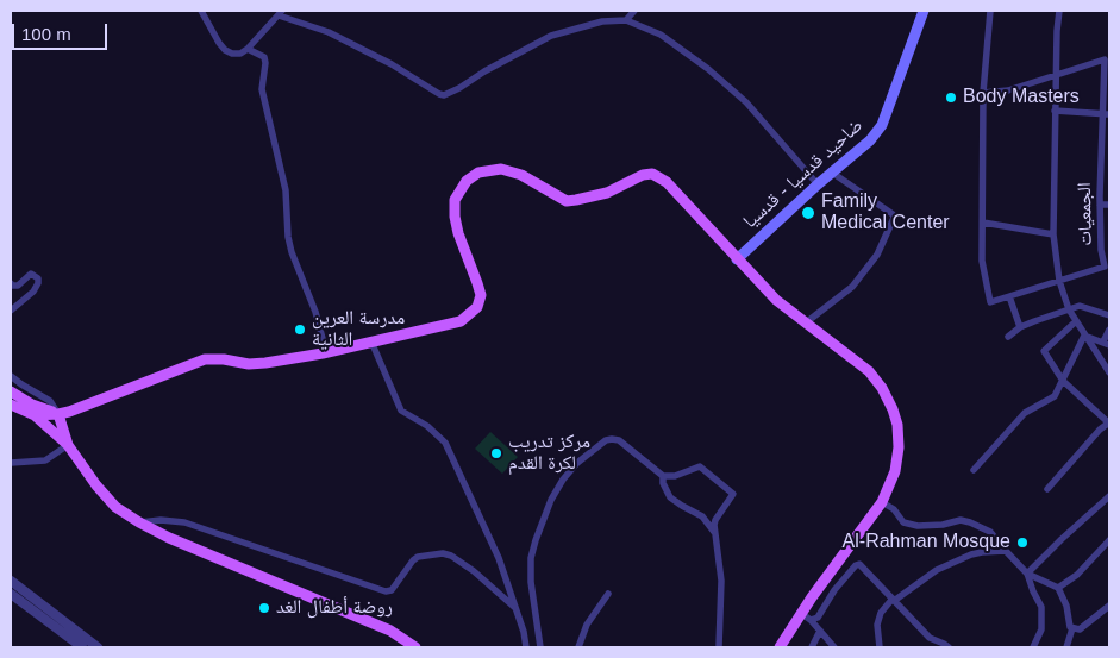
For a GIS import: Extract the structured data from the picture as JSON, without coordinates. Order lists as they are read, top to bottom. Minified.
{"streets":{"main road":["ضاحيد قدسيا - قدسيا"],"street":["الجمعيات"]},"places":["Body Masters","Family Medical Center","مدرسة العرين الثانية","مركز تدريب لكرة القدم","Al-Rahman Mosque","روضة أطفال الغد"],"scale_bar":"100 m"}
